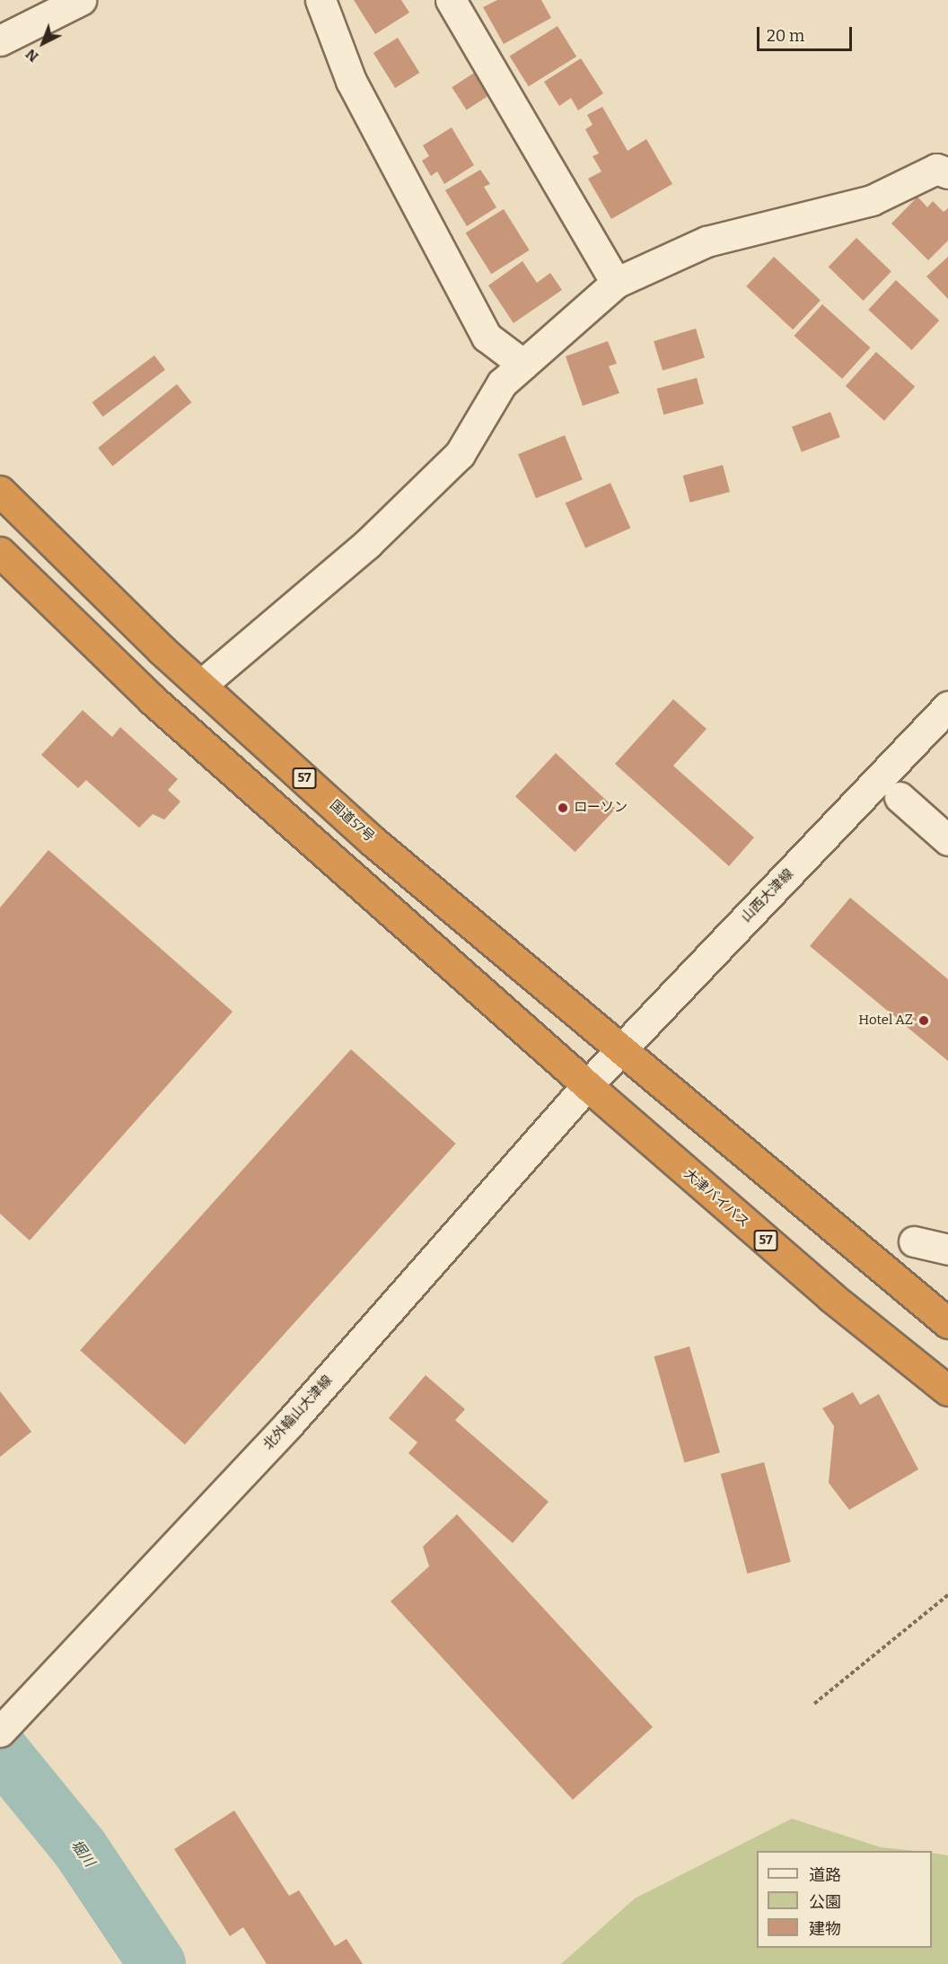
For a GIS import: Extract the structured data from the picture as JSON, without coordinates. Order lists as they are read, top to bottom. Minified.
{"streets":{"highway":["57","国道57号","大津バイパス"],"street":["山西大津線","北外輪山大津線"]},"crossings":[["57","国道57号"],["57","山西大津線"],["57","大津バイパス"],["57","北外輪山大津線"],["国道57号","山西大津線"],["山西大津線","大津バイパス"],["山西大津線","北外輪山大津線"],["大津バイパス","北外輪山大津線"]],"water":["堀川"],"places":["ローソン","Hotel AZ"],"legend":["道路","公園","建物"],"scale_bar":"20 m","north":"bottom left"}
